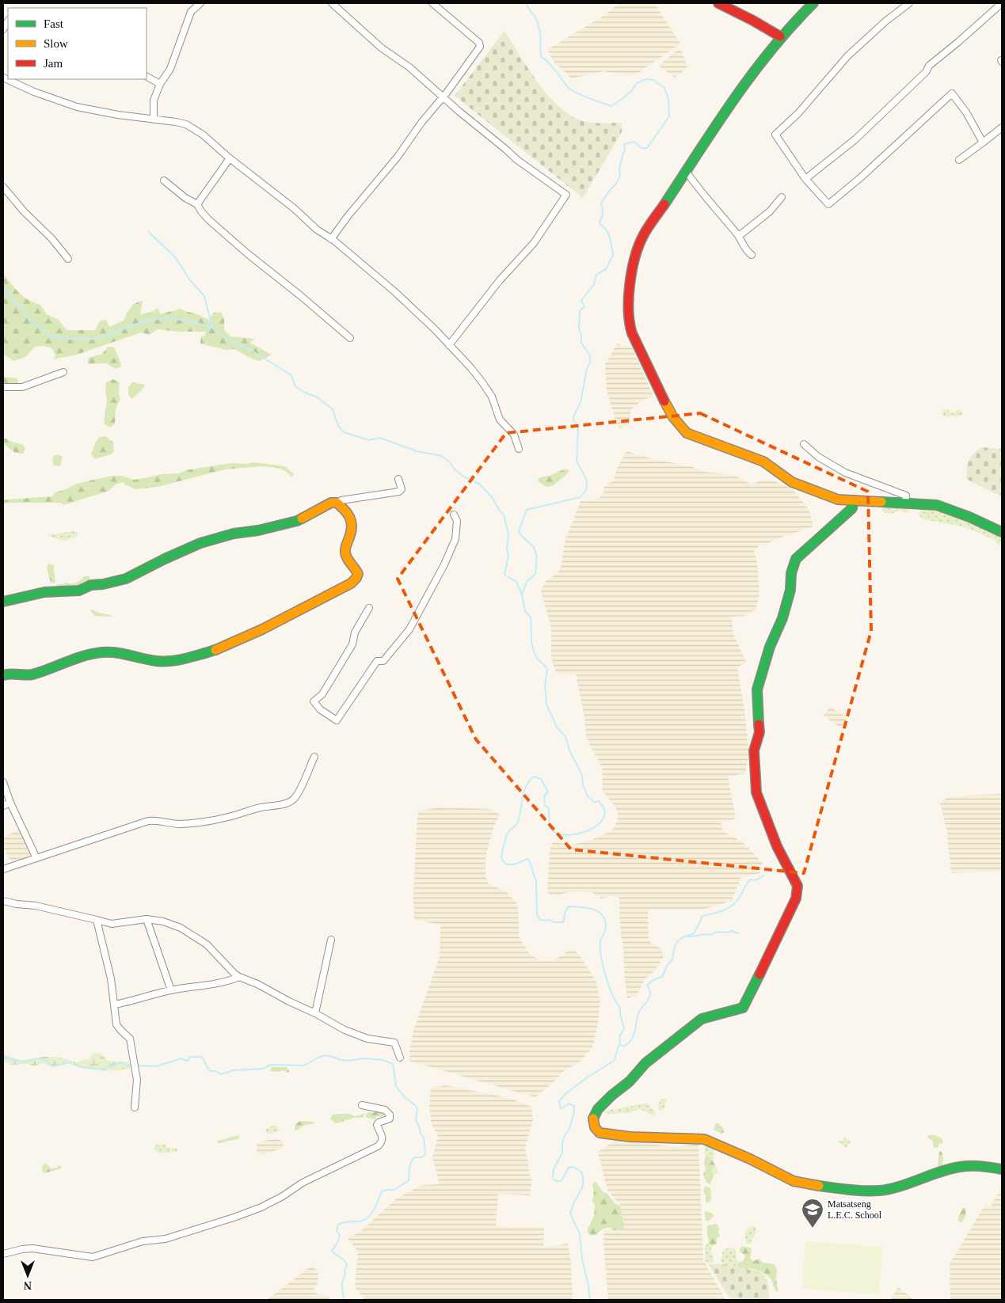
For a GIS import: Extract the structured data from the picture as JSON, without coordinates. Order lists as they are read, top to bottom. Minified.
{"places":{"school or university":["Matsatseng L.E.C. School"]},"legend":["Fast","Slow","Jam"],"north":"bottom"}
